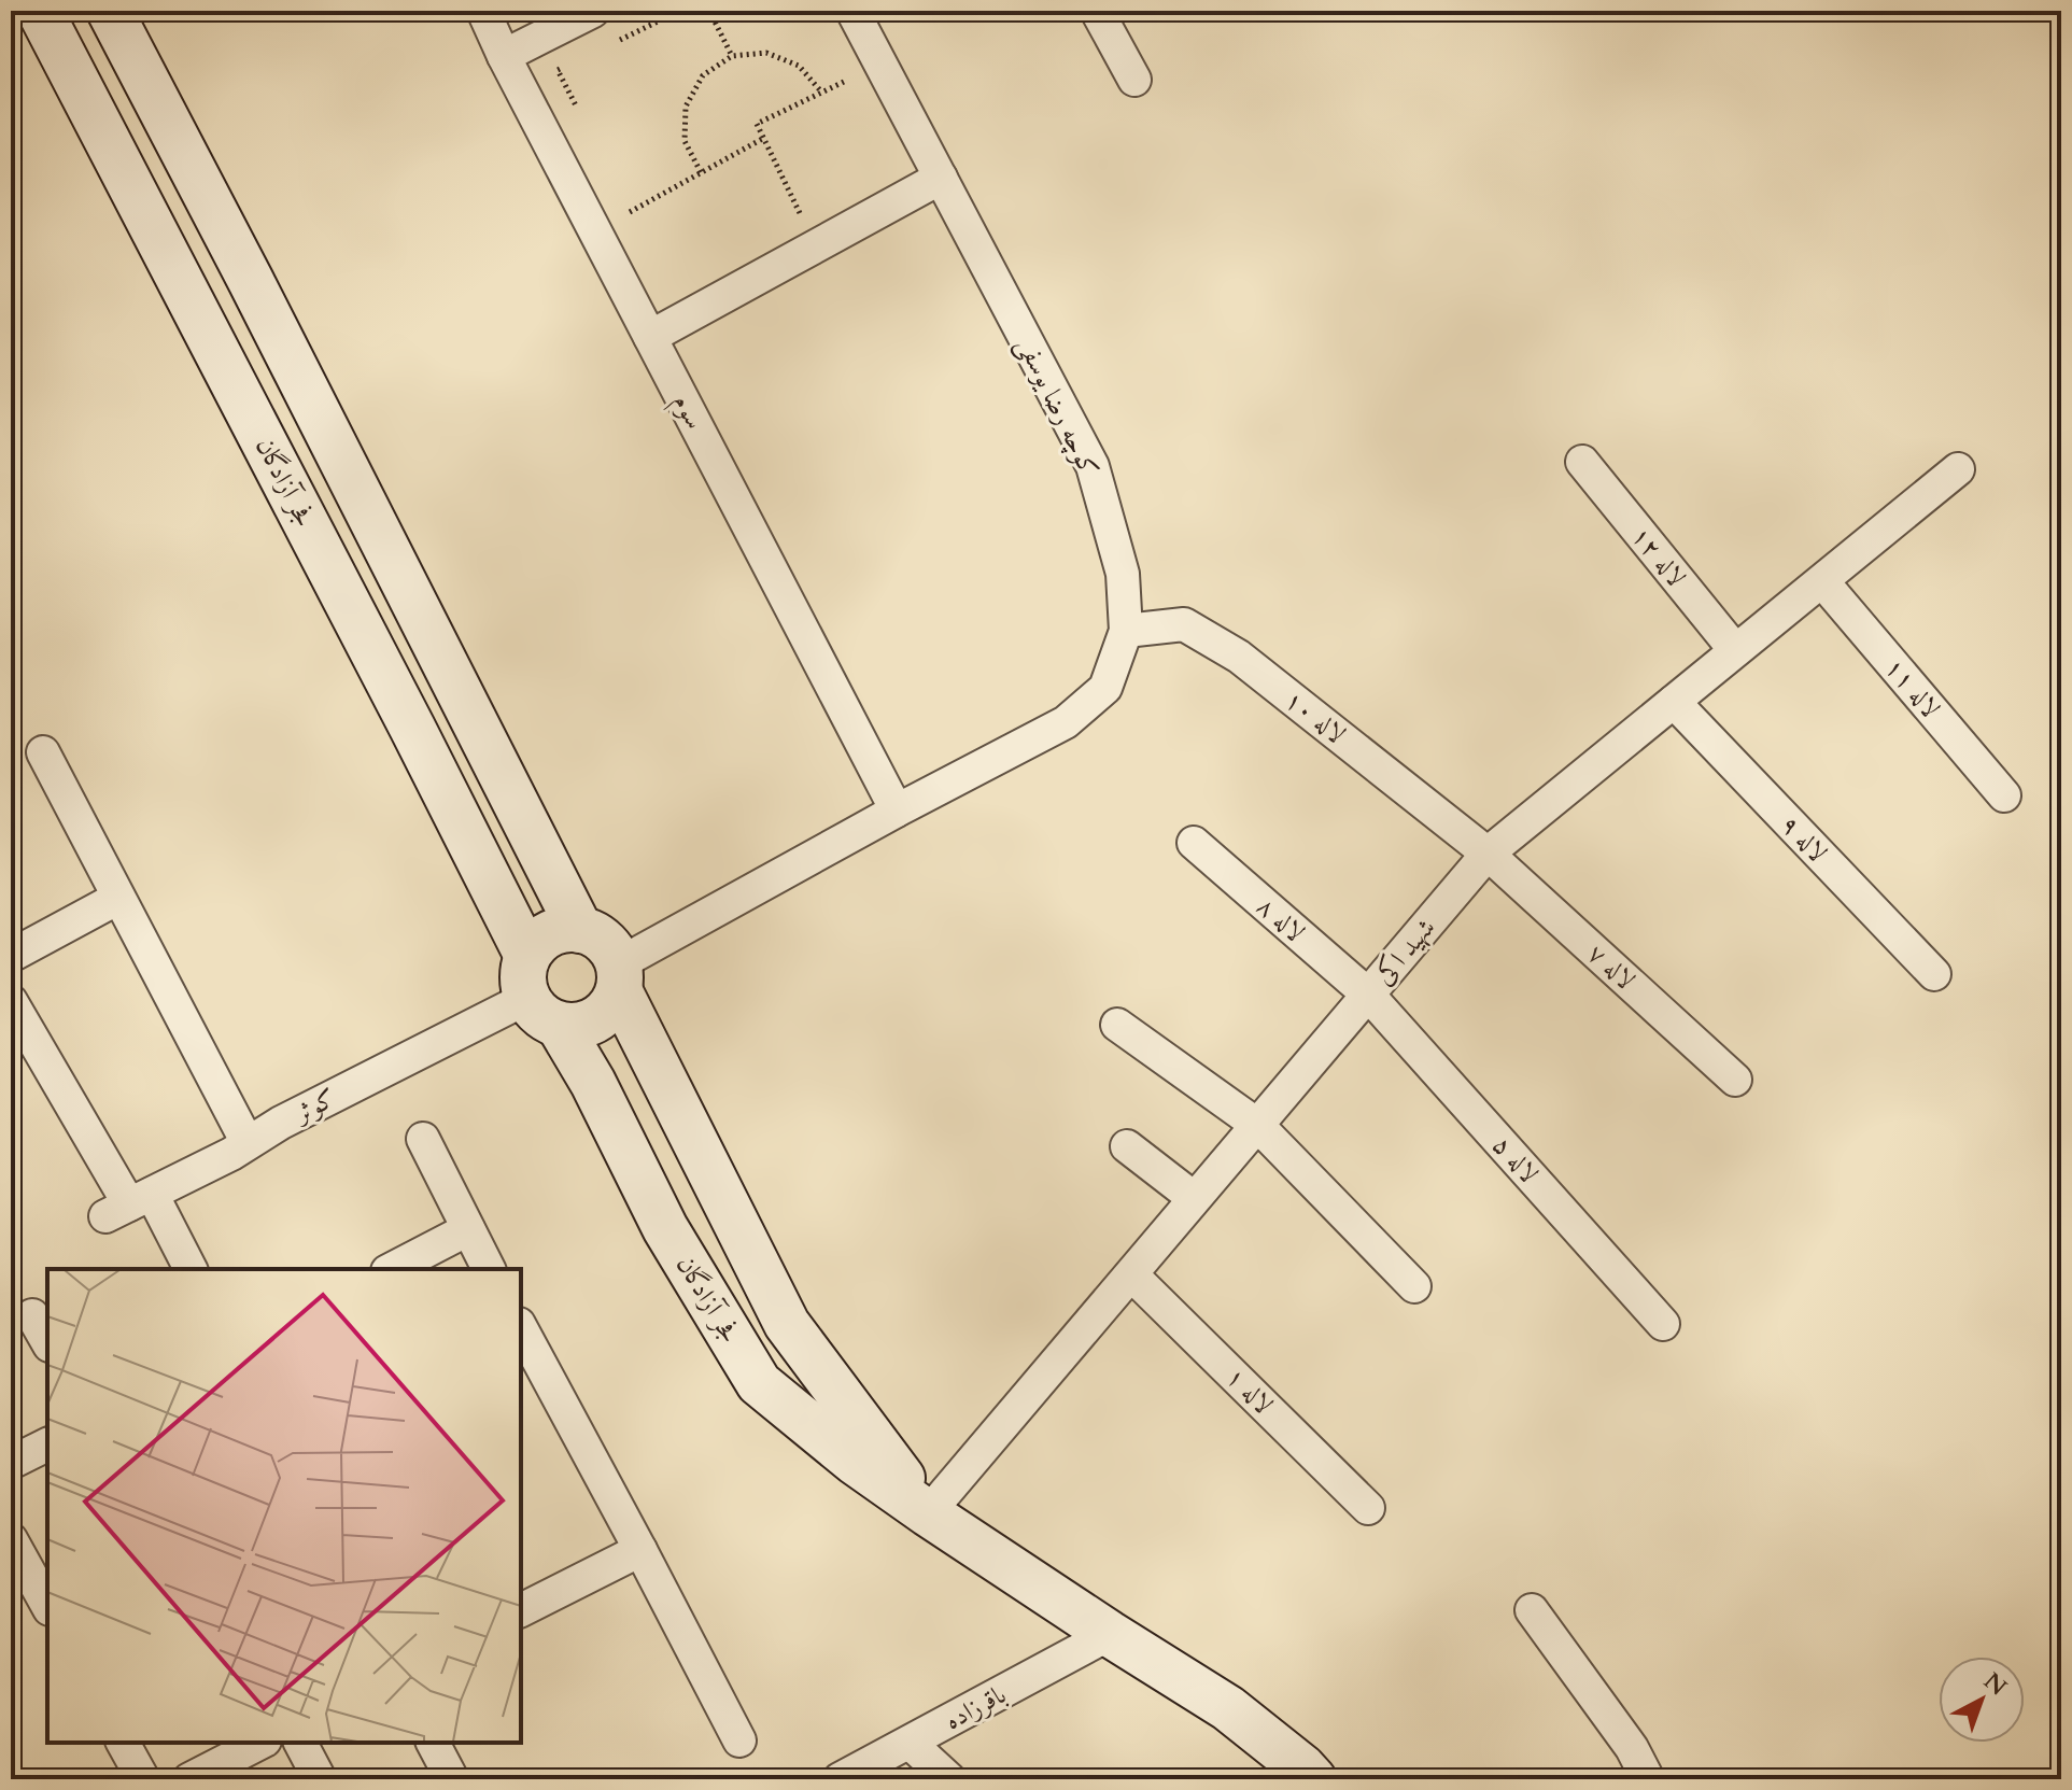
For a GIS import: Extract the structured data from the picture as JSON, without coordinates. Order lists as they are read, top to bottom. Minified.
{"streets":{"street":["کوچه رضا یوسفی","سوم","فجر آزادگان","لاله ۱۲","لاله ۱۱","لاله ۱۰","لاله ۹","لاله ۸","شهید اکی","لاله ۷","کوثر","لاله ۵","لاله ۱","باقرزاده"]},"crossings":[["کوچه رضا یوسفی","سوم"],["کوچه رضا یوسفی","فجر آزادگان"],["کوچه رضا یوسفی","لاله ۱۰"],["کوچه رضا یوسفی","کوثر"],["فجر آزادگان","شهید اکی"],["فجر آزادگان","کوثر"],["فجر آزادگان","باقرزاده"],["لاله ۱۲","شهید اکی"],["لاله ۱۱","شهید اکی"],["لاله ۱۰","شهید اکی"],["لاله ۱۰","لاله ۷"],["لاله ۹","شهید اکی"],["لاله ۸","شهید اکی"],["لاله ۸","لاله ۵"],["شهید اکی","لاله ۷"],["شهید اکی","لاله ۵"],["شهید اکی","لاله ۱"]],"north":"top right"}
